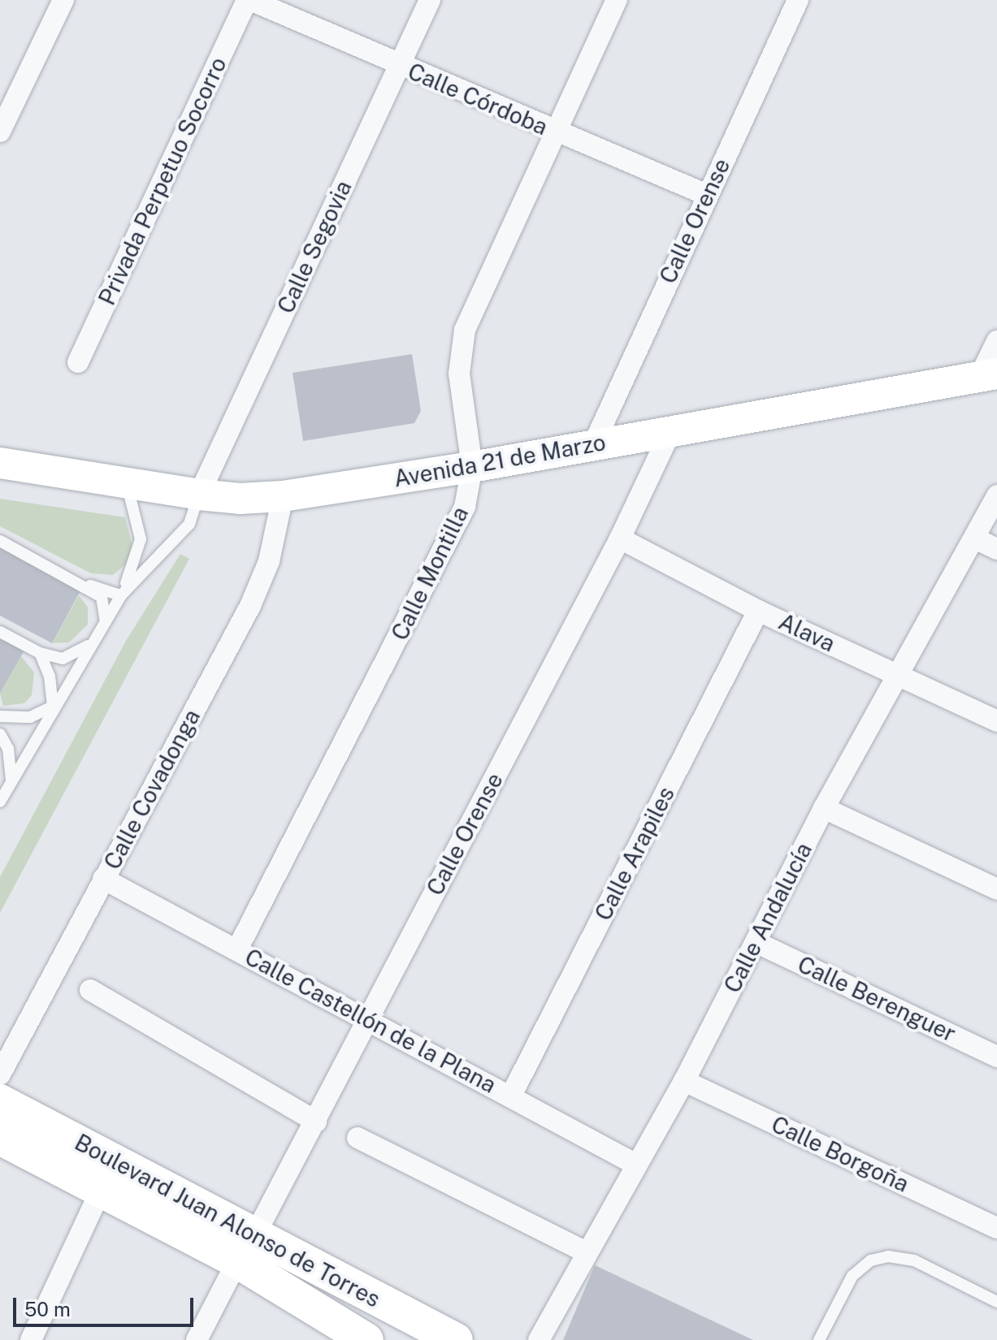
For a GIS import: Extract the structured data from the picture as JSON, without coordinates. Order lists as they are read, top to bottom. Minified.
{"streets":{"main road":["Boulevard Juan Alonso de Torres"],"street":["Calle Córdoba","Privada Perpetuo Socorro","Calle Orense","Calle Segovia","Avenida 21 de Marzo","Calle Montilla","Alava","Calle Covadonga","Calle Arapiles","Calle Andalucía","Calle Berenguer","Calle Castellón de la Plana","Calle Borgoña"]},"crossings":[["Calle Córdoba","Privada Perpetuo Socorro"],["Calle Córdoba","Calle Orense"],["Calle Córdoba","Calle Segovia"],["Calle Córdoba","Calle Montilla"],["Calle Orense","Avenida 21 de Marzo"],["Calle Orense","Alava"],["Calle Orense","Calle Castellón de la Plana"],["Calle Orense","Boulevard Juan Alonso de Torres"],["Calle Segovia","Avenida 21 de Marzo"],["Avenida 21 de Marzo","Calle Montilla"],["Avenida 21 de Marzo","Calle Covadonga"],["Calle Montilla","Calle Castellón de la Plana"],["Alava","Calle Arapiles"],["Alava","Calle Andalucía"],["Calle Covadonga","Calle Castellón de la Plana"],["Calle Arapiles","Calle Castellón de la Plana"],["Calle Andalucía","Calle Berenguer"],["Calle Andalucía","Calle Castellón de la Plana"],["Calle Andalucía","Calle Borgoña"]],"scale_bar":"50 m"}
